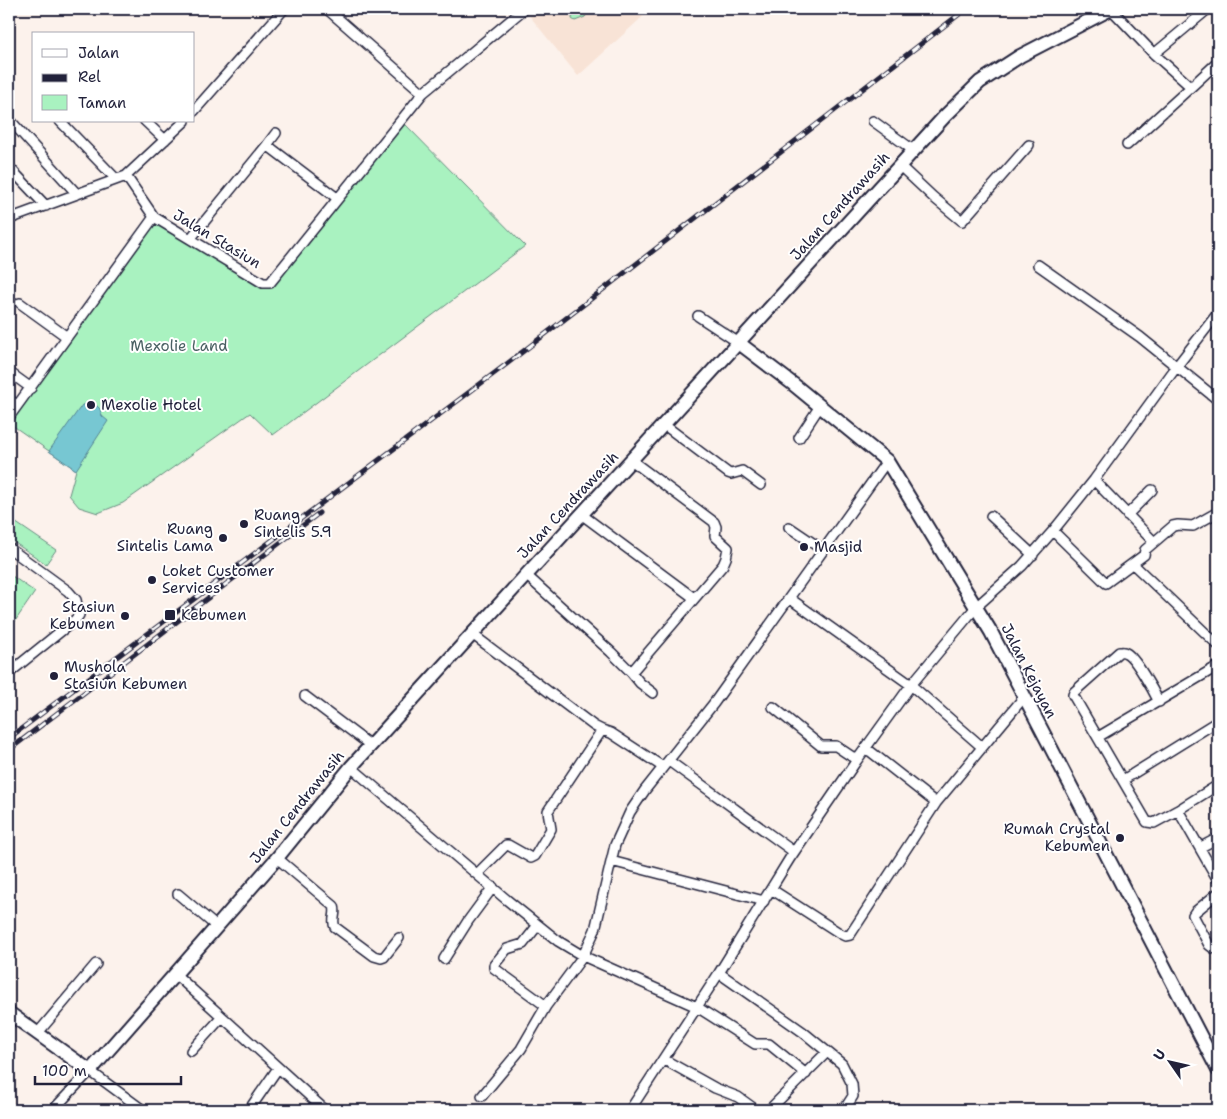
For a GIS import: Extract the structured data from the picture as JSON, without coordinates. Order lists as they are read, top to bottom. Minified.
{"streets":{"main road":["Jalan Cendrawasih","Jalan Kejayan"],"street":["Jalan Stasiun"]},"crossings":[["Jalan Cendrawasih","Jalan Kejayan"]],"parks":["Mexolie Land"],"places":{"other":["Mexolie Hotel","Ruang Sintelis 5.9","Ruang Sintelis Lama","Masjid","Loket Customer Services","Stasiun Kebumen","Mushola Stasiun Kebumen","Rumah Crystal Kebumen"],"transit":["Kebumen"]},"legend":["Jalan","Rel","Taman"],"scale_bar":"100 m","north":"top left"}
